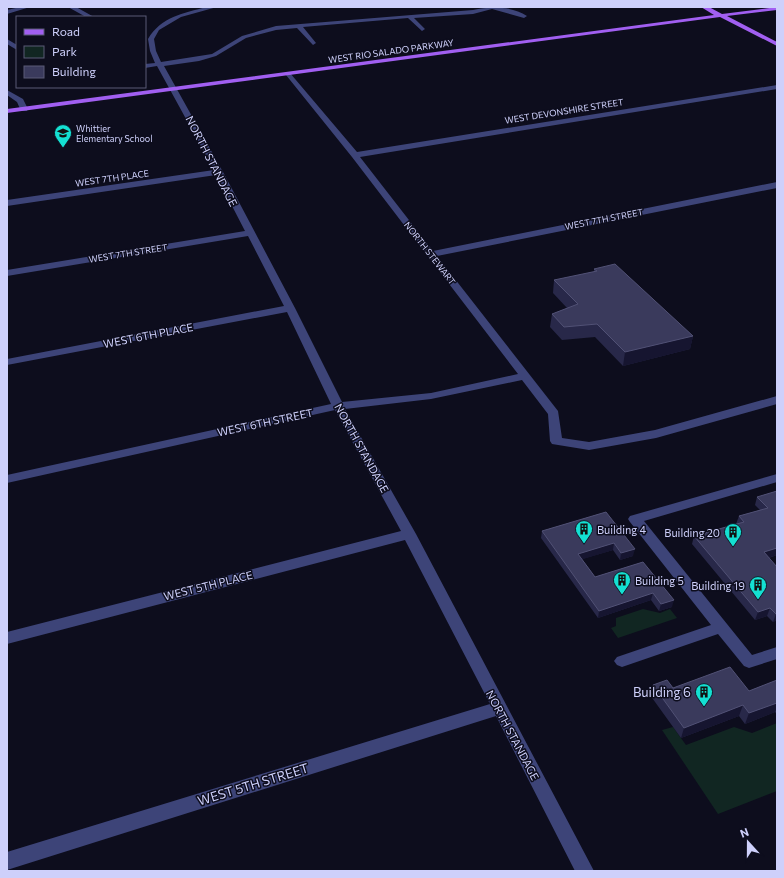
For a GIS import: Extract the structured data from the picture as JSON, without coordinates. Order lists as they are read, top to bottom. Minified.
{"streets":{"main road":["WEST RIO SALADO PARKWAY"],"street":["WEST DEVONSHIRE STREET","NORTH STANDAGE","WEST 7TH PLACE","WEST 7TH STREET","NORTH STEWART","WEST 6TH PLACE","WEST 6TH STREET","WEST 5TH PLACE","WEST 5TH STREET"]},"crossings":[["WEST RIO SALADO PARKWAY","NORTH STANDAGE"],["WEST RIO SALADO PARKWAY","NORTH STEWART"],["WEST DEVONSHIRE STREET","NORTH STEWART"],["NORTH STANDAGE","WEST 7TH PLACE"],["NORTH STANDAGE","WEST 7TH STREET"],["NORTH STANDAGE","WEST 6TH PLACE"],["NORTH STANDAGE","WEST 6TH STREET"],["NORTH STANDAGE","WEST 5TH PLACE"],["NORTH STANDAGE","WEST 5TH STREET"],["WEST 7TH STREET","NORTH STEWART"],["NORTH STEWART","WEST 6TH STREET"]],"places":{"school or university":["Whittier Elementary School"],"building":["Building 4","Building 20","Building 5","Building 19","Building 6"]},"legend":["Road","Park","Building"],"north":"top"}
